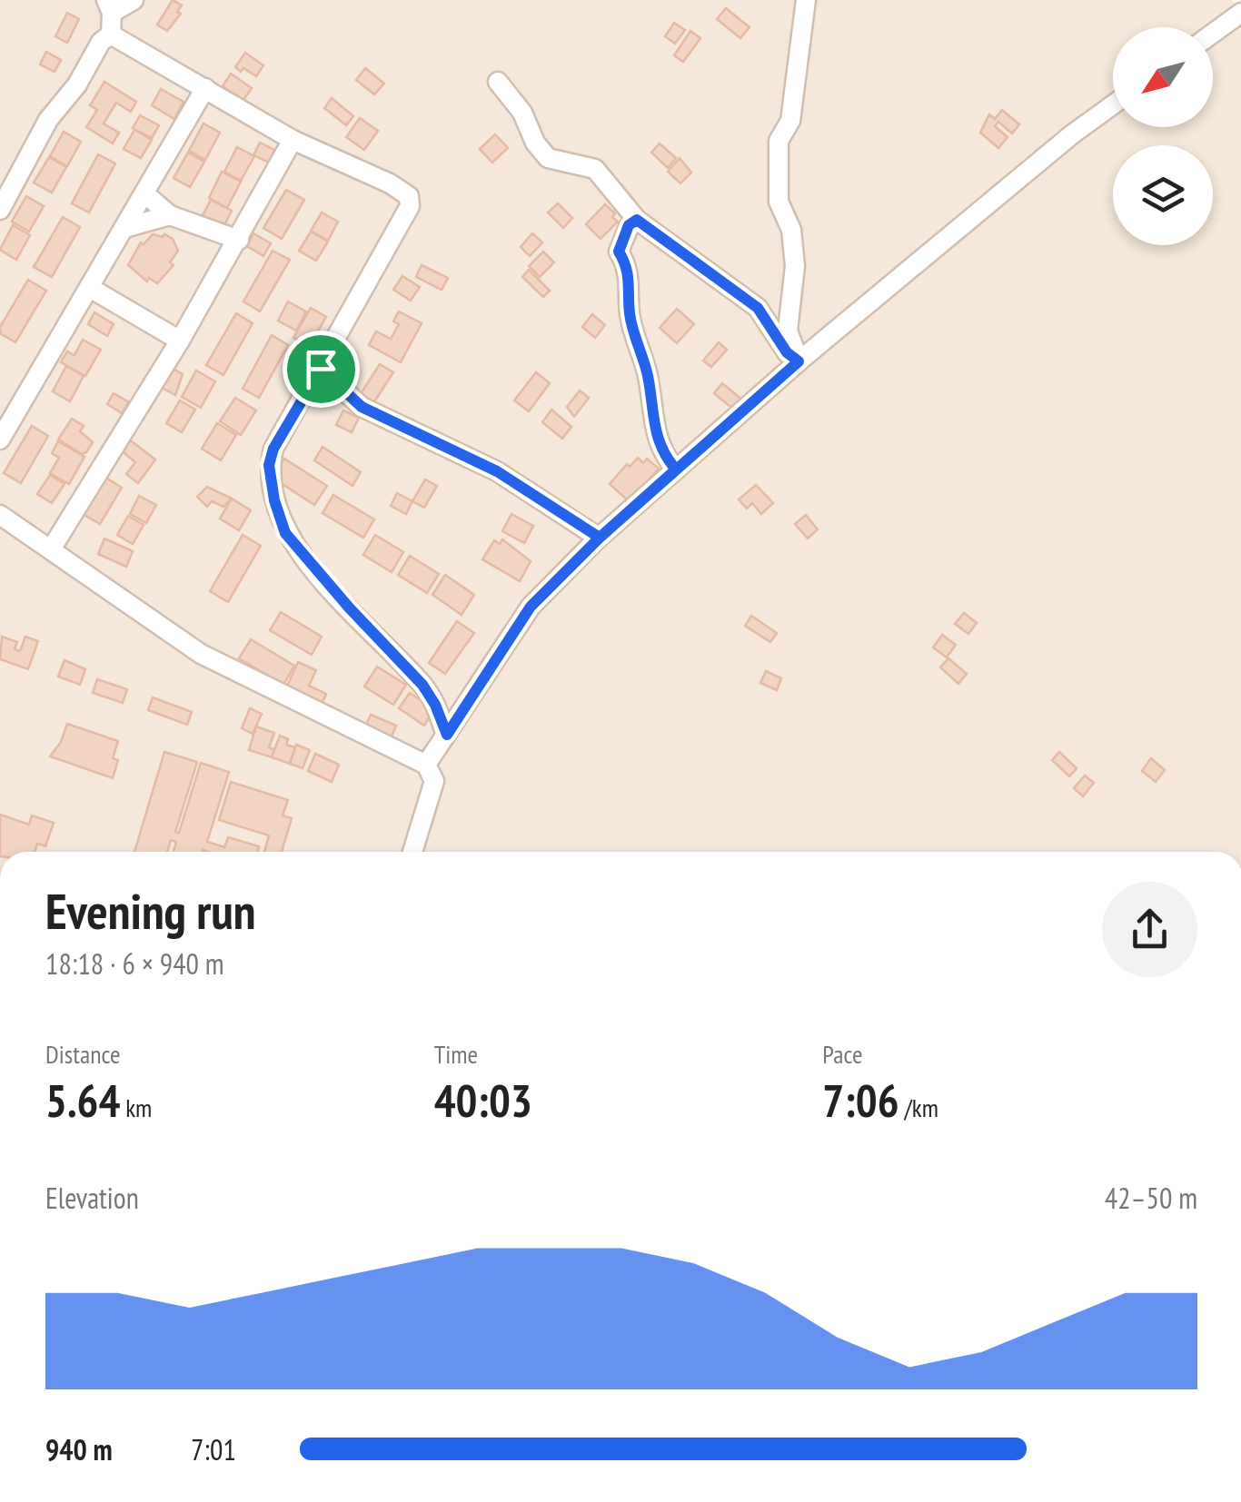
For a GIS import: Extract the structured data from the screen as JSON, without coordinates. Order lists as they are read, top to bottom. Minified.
{"north":"bottom left","page":{"heading":["Evening run","18:18 · 6 × 940 m"],"stats":[["Distance","5.64 km"],["Time","40:03"],["Pace","7:06 /km"]],"chart":["Elevation","42–50 m"],"list":[{"name":"940 m","note":"7:01"}]}}
